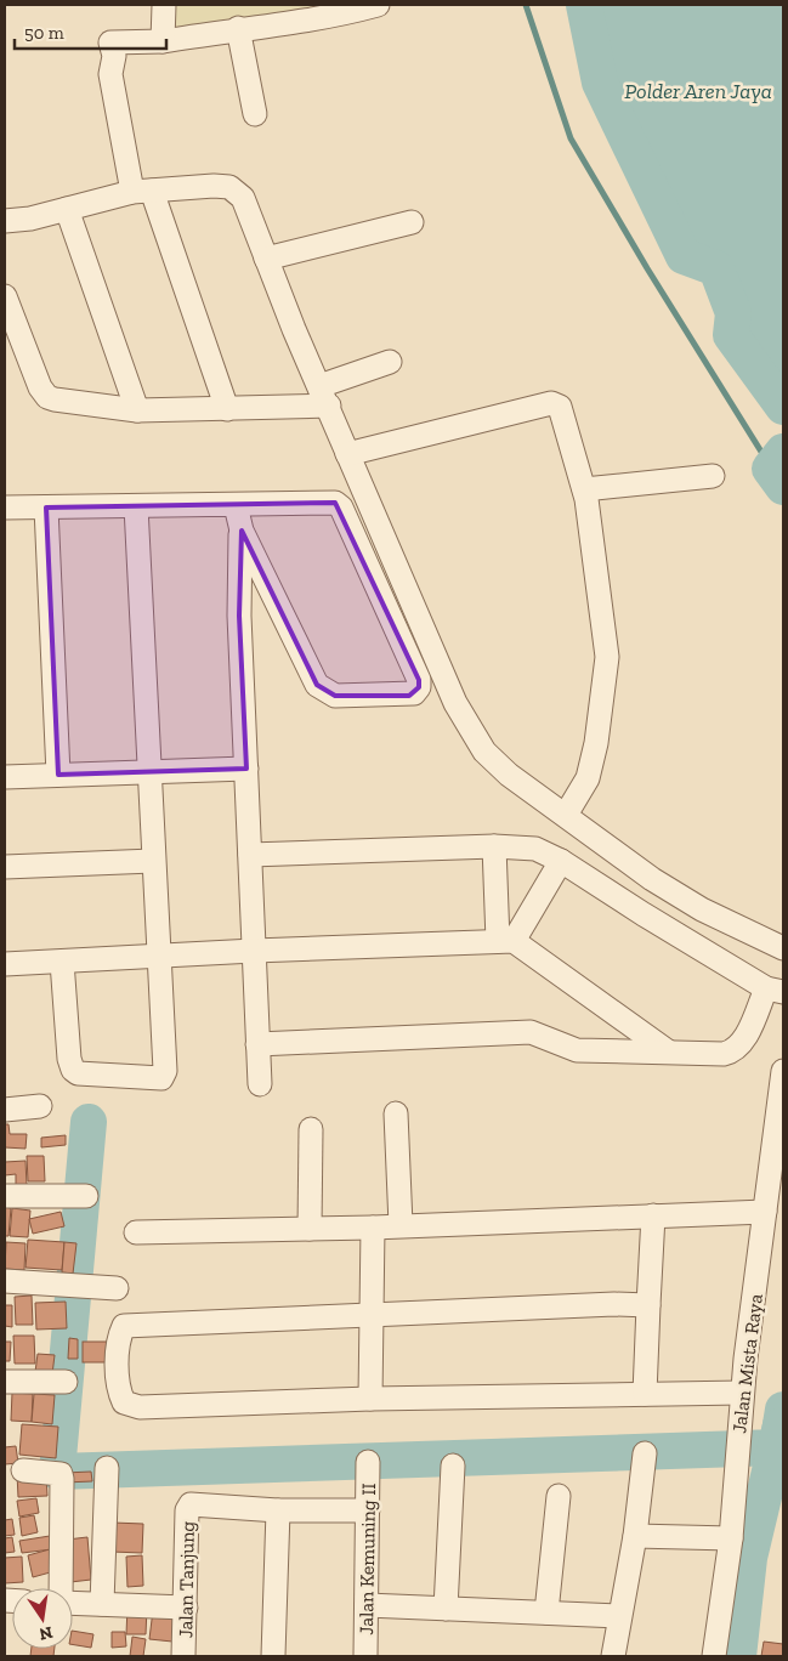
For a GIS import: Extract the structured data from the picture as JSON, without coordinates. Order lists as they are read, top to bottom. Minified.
{"streets":{"street":["Jalan Mista Raya","Jalan Kemuning II","Jalan Tanjung"]},"water":["Polder Aren Jaya"],"scale_bar":"50 m","north":"bottom"}
